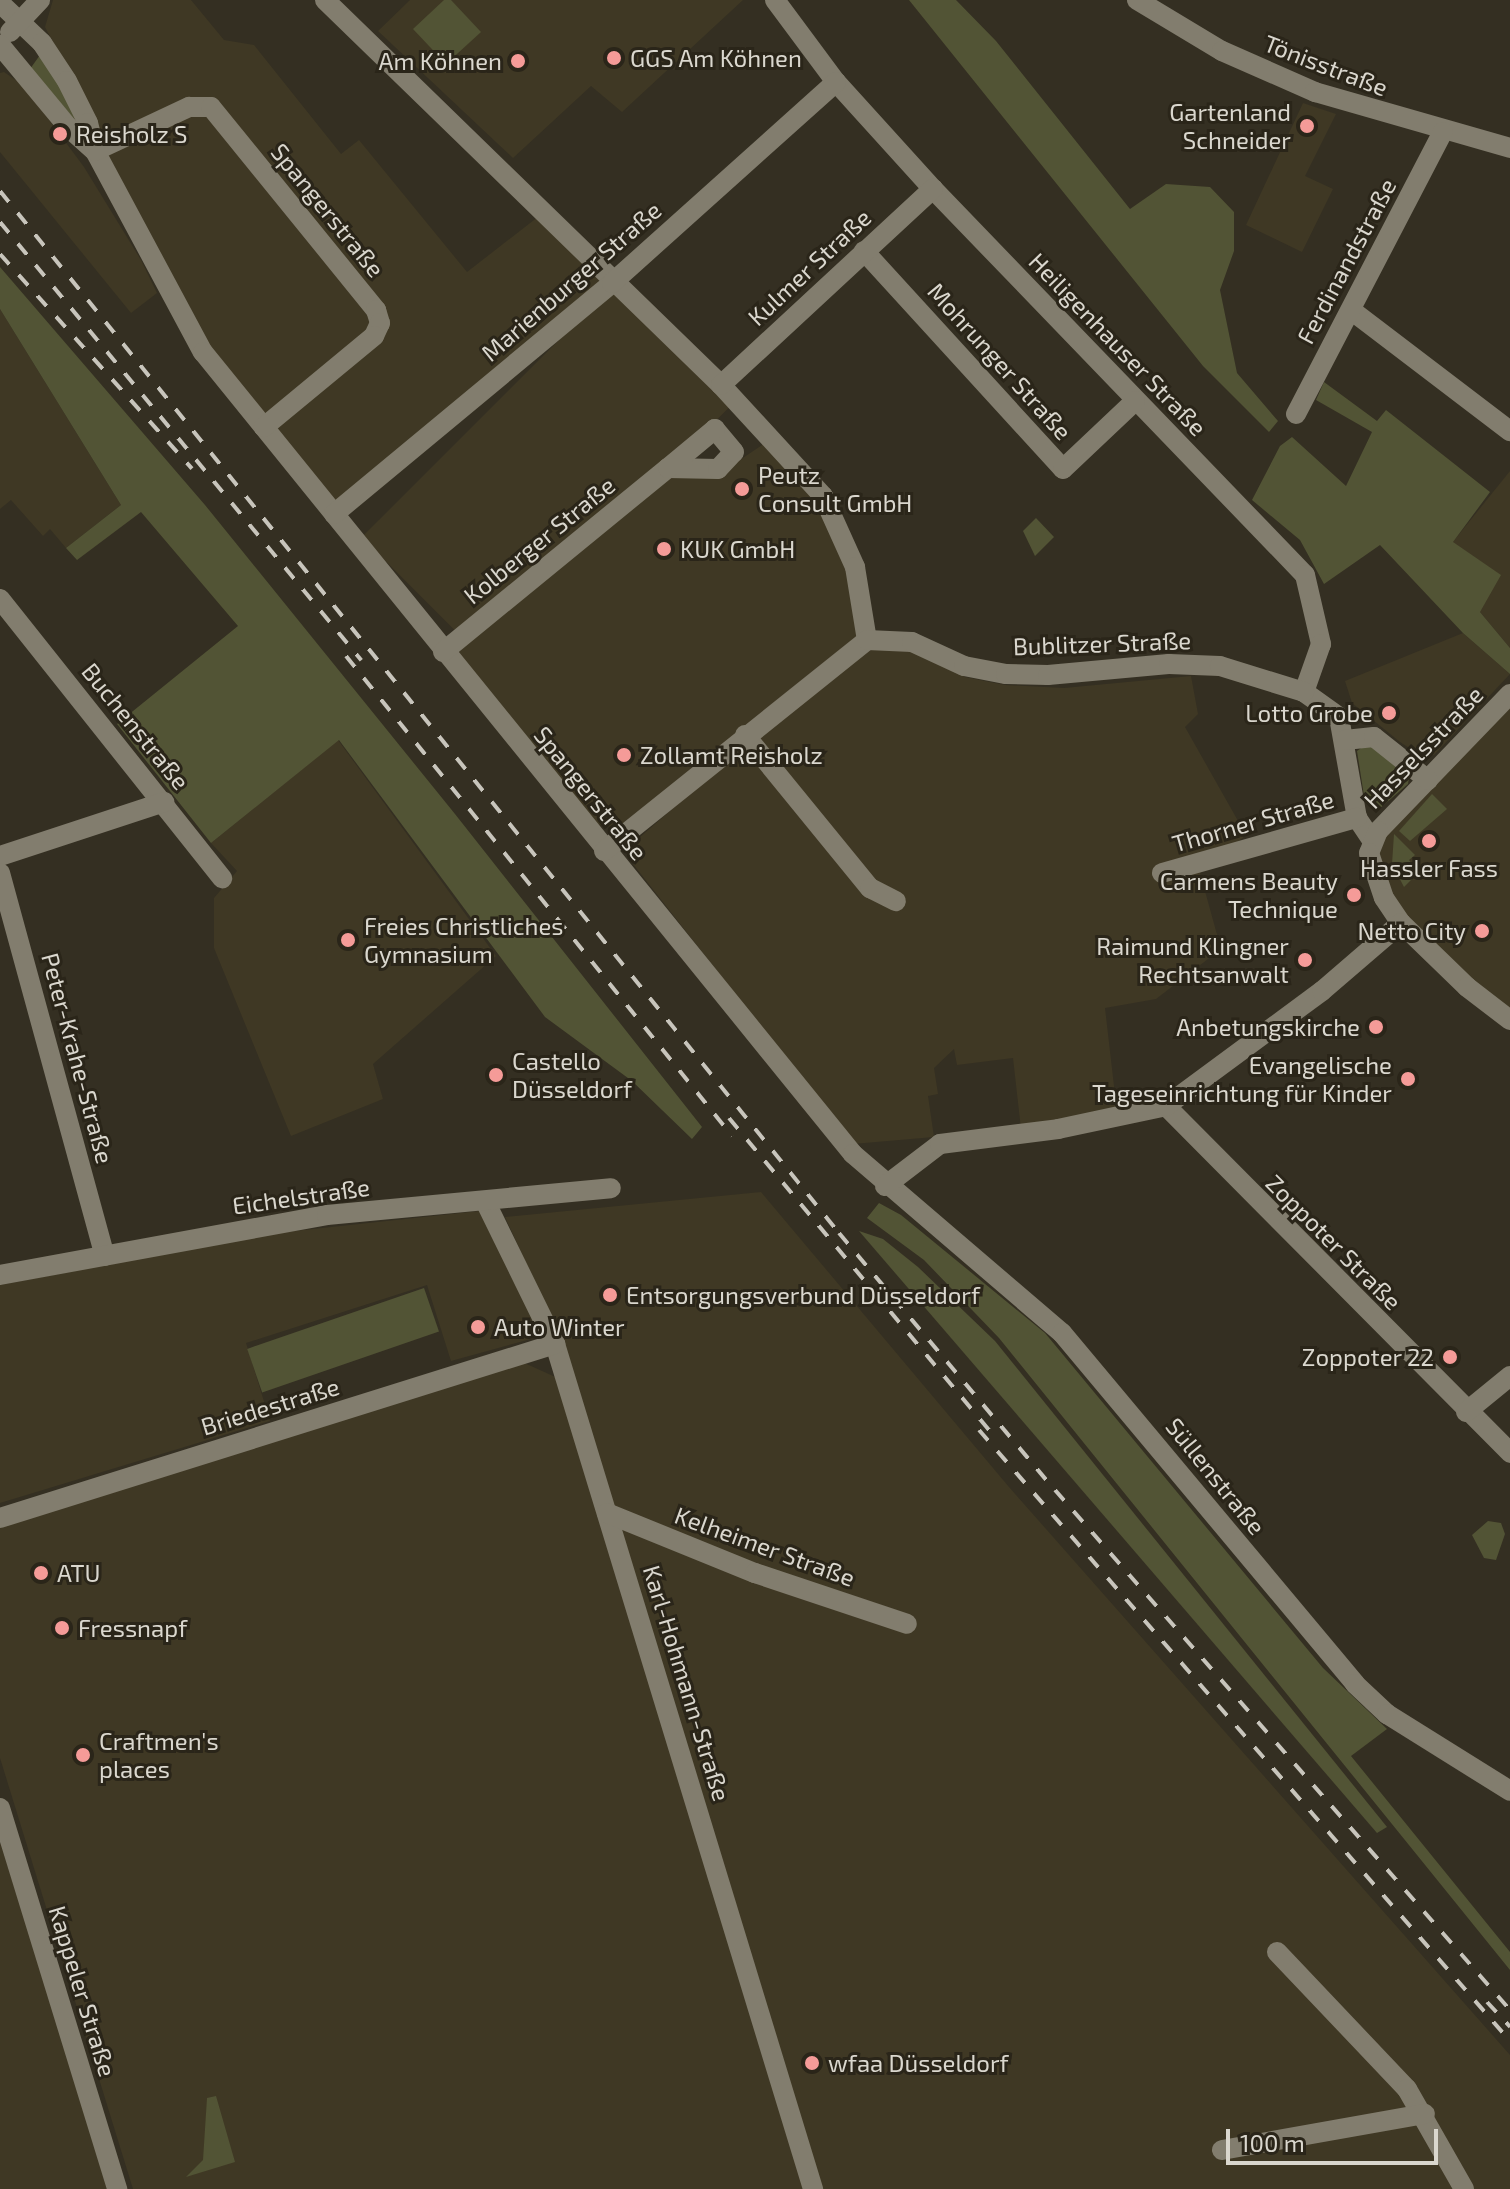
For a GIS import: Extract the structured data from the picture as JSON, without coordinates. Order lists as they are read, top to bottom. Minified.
{"streets":{"street":["Tönisstraße","Spangerstraße","Ferdinandstraße","Kulmer Straße","Marienburger Straße","Heiligenhauser Straße","Mohrunger Straße","Kolberger Straße","Bublitzer Straße","Buchenstraße","Hasselsstraße","Thorner Straße","Peter-Krahe-Straße","Eichelstraße","Zoppoter Straße","Briedestraße","Süllenstraße","Kelheimer Straße","Karl-Hohmann-Straße","Kappeler Straße"]},"crossings":[["Tönisstraße","Ferdinandstraße"],["Spangerstraße","Marienburger Straße"],["Spangerstraße","Kolberger Straße"],["Spangerstraße","Süllenstraße"],["Kulmer Straße","Heiligenhauser Straße"],["Kulmer Straße","Mohrunger Straße"],["Marienburger Straße","Heiligenhauser Straße"],["Heiligenhauser Straße","Mohrunger Straße"],["Heiligenhauser Straße","Bublitzer Straße"],["Peter-Krahe-Straße","Eichelstraße"],["Eichelstraße","Karl-Hohmann-Straße"],["Briedestraße","Karl-Hohmann-Straße"],["Kelheimer Straße","Karl-Hohmann-Straße"]],"places":["GGS Am Köhnen","Am Köhnen","Gartenland Schneider","Reisholz S","Peutz Consult GmbH","KUK GmbH","Lotto Grobe","Zollamt Reisholz","Hassler Fass","Carmens Beauty Technique","Netto City","Freies Christliches Gymnasium","Raimund Klingner Rechtsanwalt","Anbetungskirche","Castello Düsseldorf","Evangelische Tageseinrichtung für Kinder","Entsorgungsverbund Düsseldorf","Auto Winter","Zoppoter 22","ATU","Fressnapf","Craftmen's places","wfaa Düsseldorf"],"scale_bar":"100 m"}
